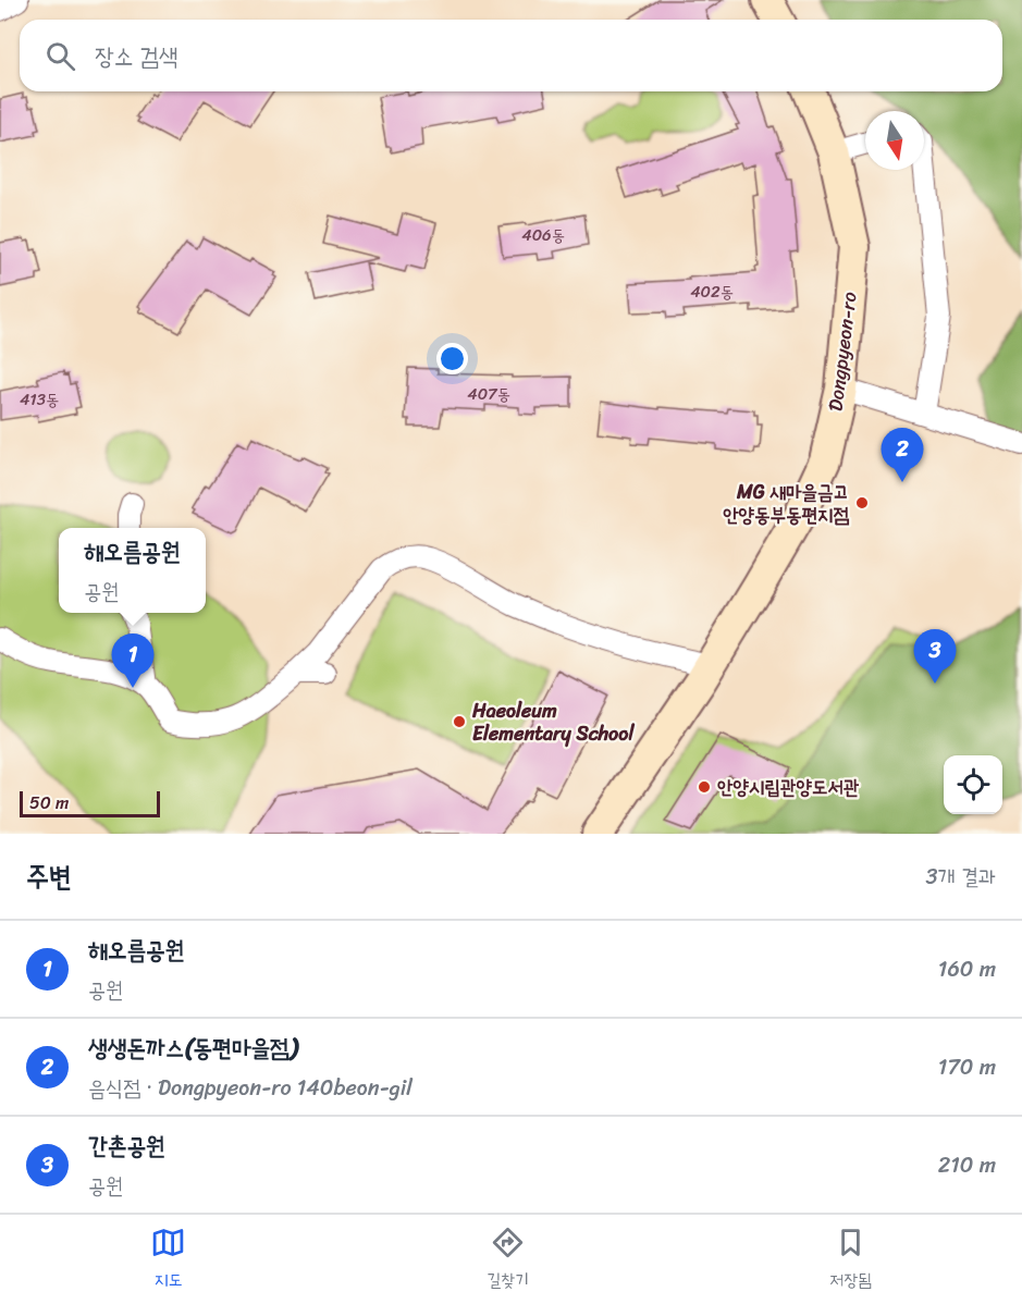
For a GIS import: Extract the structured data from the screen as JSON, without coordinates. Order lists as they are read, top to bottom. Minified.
{"streets":{"street":["Dongpyeon-ro"]},"places":["MG 새마을금고 안양동부동편지점","Haeoleum Elementary School","안양시립관양도서관"],"house_numbers":["406동","402동","407동","413동"],"scale_bar":"50 m","north":"bottom","page":{"search":"장소 검색","pins":["2","3","1"],"popup":["해오름공원","공원"],"scale":"50 m","heading":["주변","3개 결과"],"list":[{"mark":"1","name":"해오름공원","note":"공원","value":"160 m"},{"mark":"2","name":"생생돈까스(동편마을점)","note":"음식점 · Dongpyeon-ro 140beon-gil","value":"170 m"},{"mark":"3","name":"간촌공원","note":"공원","value":"210 m"}],"nav":["지도","길찾기","저장됨"]}}
